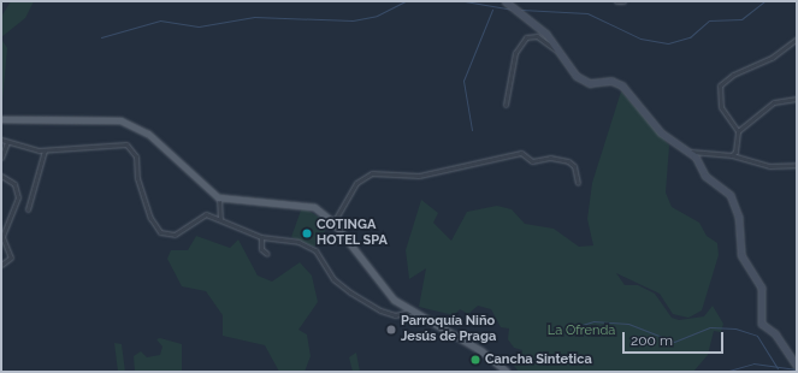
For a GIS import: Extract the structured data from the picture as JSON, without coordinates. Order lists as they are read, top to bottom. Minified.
{"parks":["La Ofrenda"],"places":["COTINGA HOTEL SPA","Parroquía Niño Jesús de Praga","Cancha Sintetica"],"scale_bar":"200 m"}
